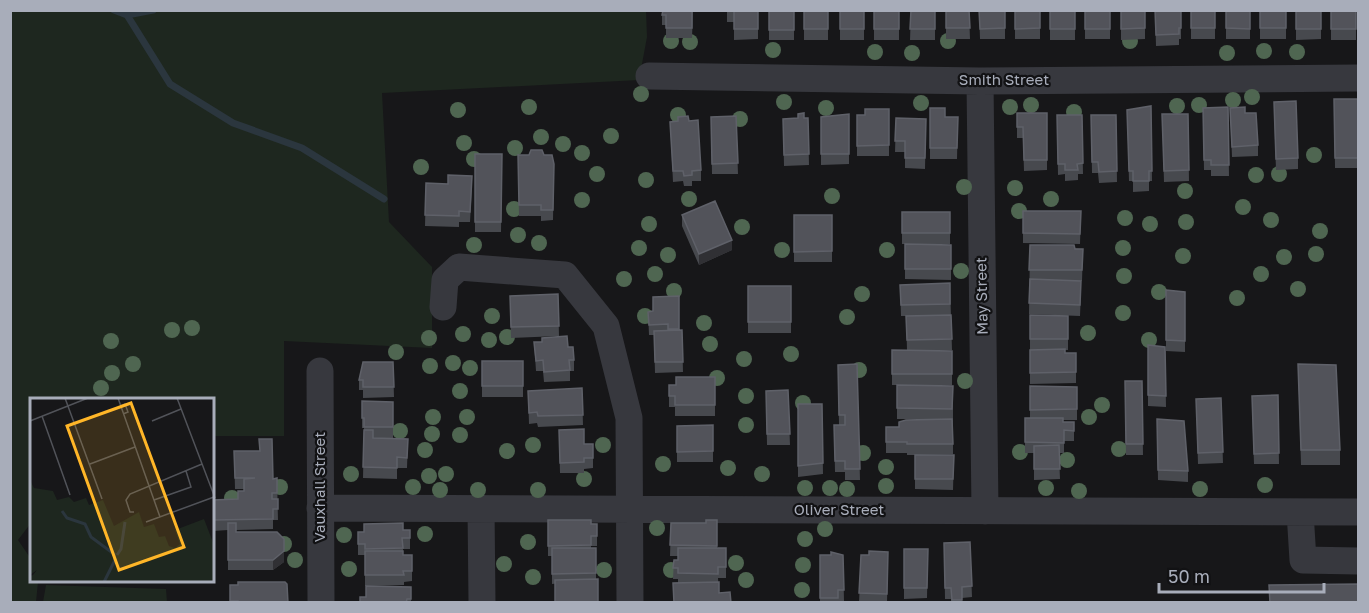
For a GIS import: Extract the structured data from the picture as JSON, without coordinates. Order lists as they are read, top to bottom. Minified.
{"streets":{"street":["Smith Street","May Street","Vauxhall Street","Oliver Street"]},"crossings":[["Smith Street","May Street"],["May Street","Oliver Street"],["Vauxhall Street","Oliver Street"]],"scale_bar":"50 m"}
